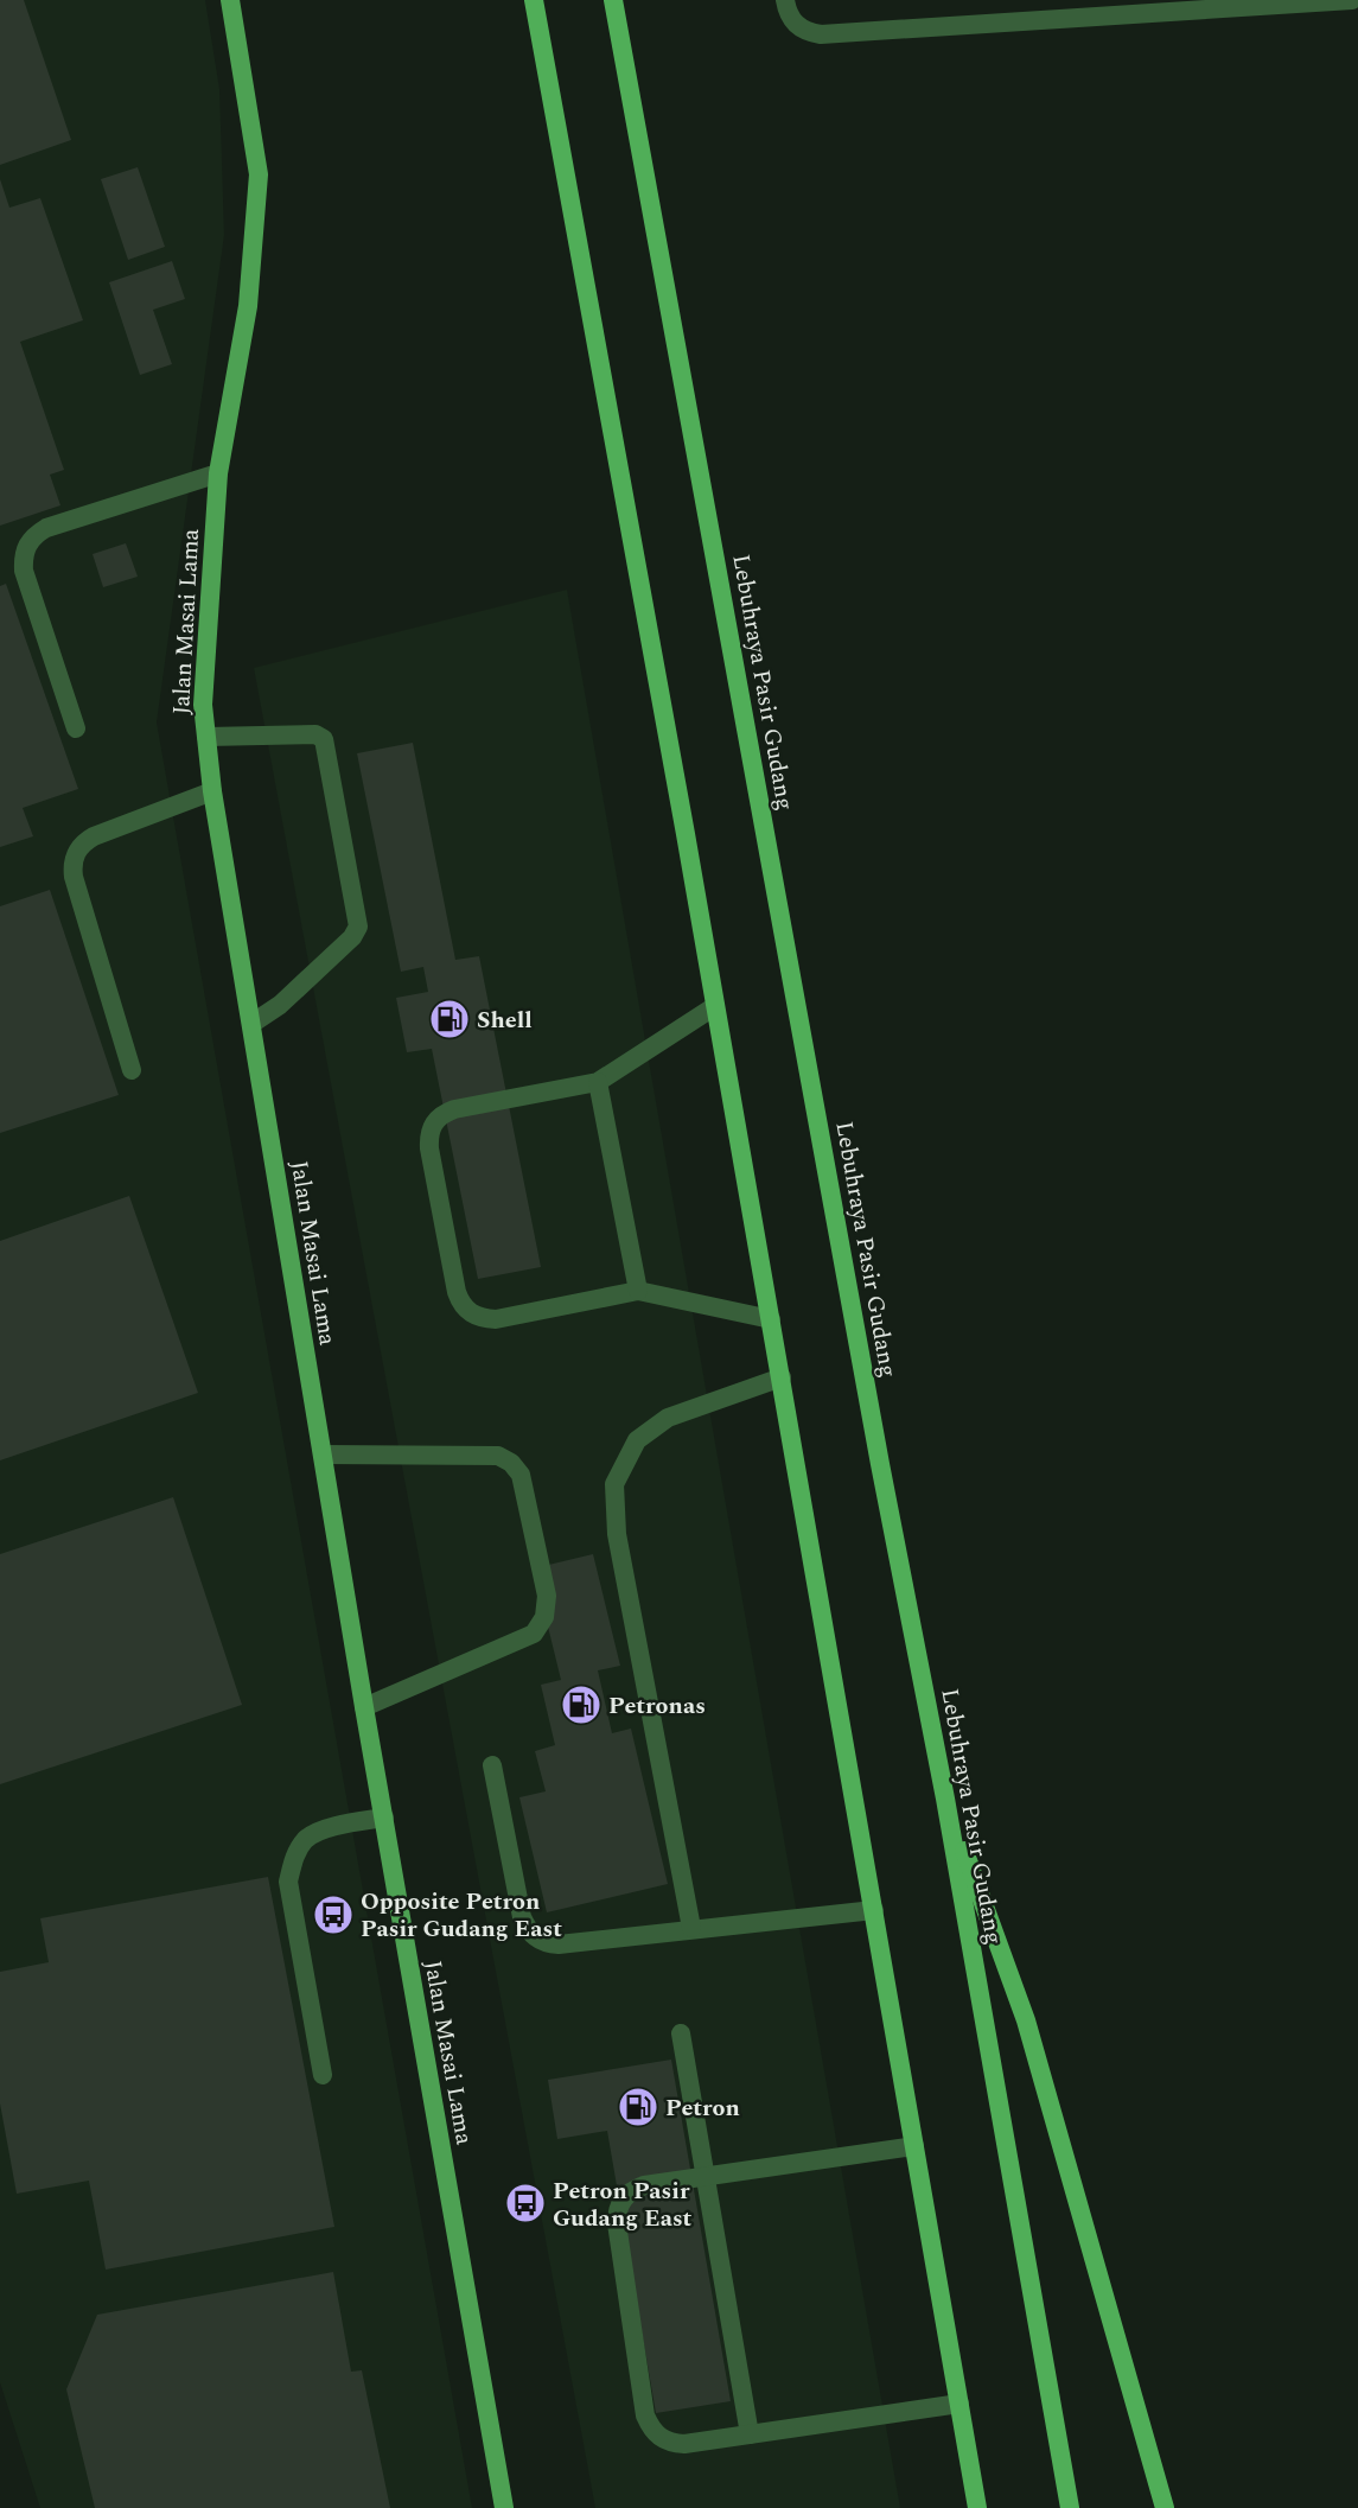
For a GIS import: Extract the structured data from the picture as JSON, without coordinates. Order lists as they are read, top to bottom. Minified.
{"streets":{"highway":["Lebuhraya Pasir Gudang"],"main road":["Jalan Masai Lama"]},"places":{"fuel station":["Shell","Petronas","Petron"],"bus stop":["Opposite Petron Pasir Gudang East","Petron Pasir Gudang East"]}}
